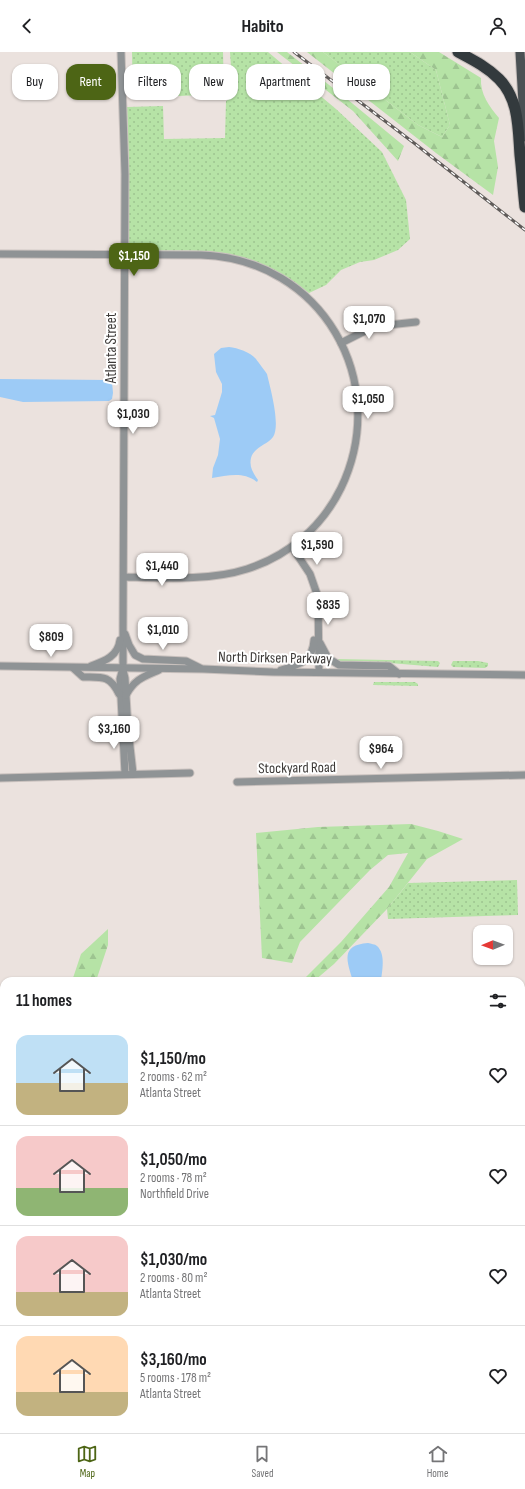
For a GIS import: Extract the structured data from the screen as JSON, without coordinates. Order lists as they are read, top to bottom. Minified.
{"streets":{"street":["Atlanta Street","North Dirksen Parkway","Stockyard Road"]},"crossings":[["Atlanta Street","North Dirksen Parkway"]],"north":"left","page":{"header":"Habito","chip":["Buy","Rent","Filters","New","Apartment","House"],"price":["$1,150","$1,070","$1,050","$1,030","$1,590","$1,440","$835","$1,010","$809","$3,160","$964"],"heading":"11 homes","list":[{"name":"$1,150/mo","note":"2 rooms · 62 m² · Atlanta Street"},{"name":"$1,050/mo","note":"2 rooms · 78 m² · Northfield Drive"},{"name":"$1,030/mo","note":"2 rooms · 80 m² · Atlanta Street"},{"name":"$3,160/mo","note":"5 rooms · 178 m² · Atlanta Street"}],"tabs":["Map","Saved","Home"]}}
